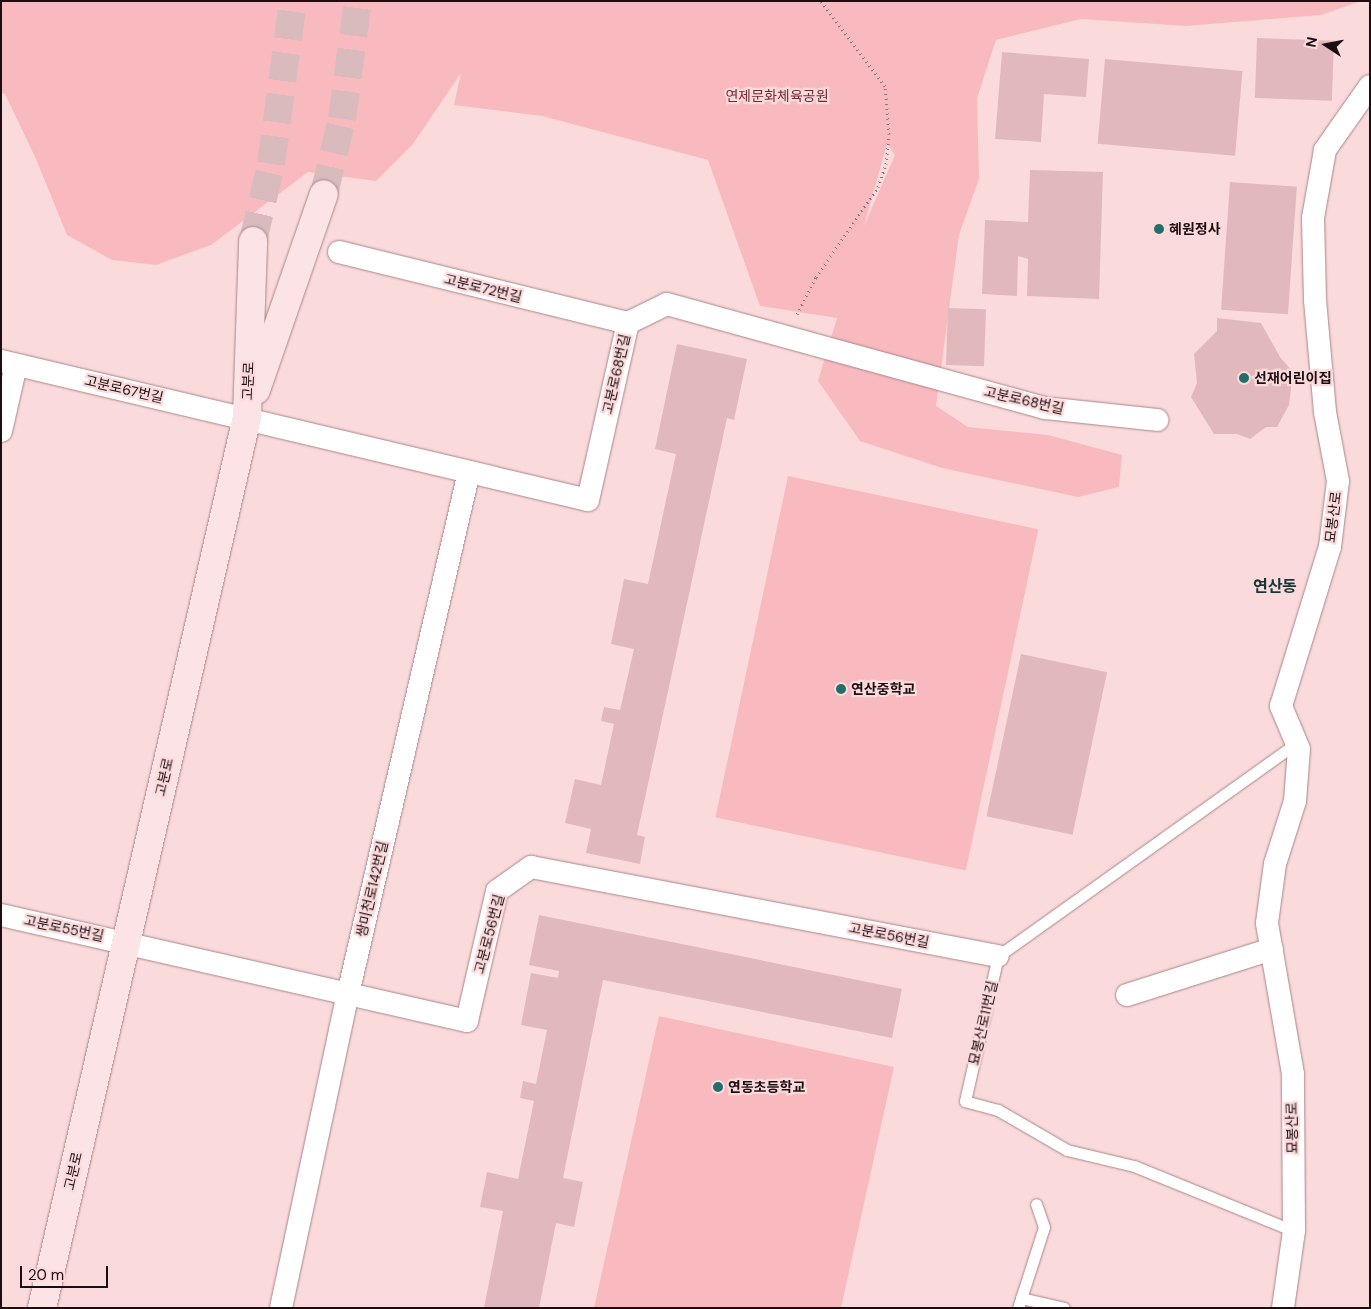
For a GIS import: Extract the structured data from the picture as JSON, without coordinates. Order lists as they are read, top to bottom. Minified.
{"streets":{"main road":["고분로"],"street":["고분로72번길","고분로68번길","고분로67번길","묘봉산로","쌍미천로142번길","고분로55번길","고분로56번길"],"lane":["묘봉산로11번길"]},"crossings":[["고분로72번길","고분로68번길"],["고분로68번길","고분로"],["고분로68번길","고분로67번길"],["고분로68번길","쌍미천로142번길"],["고분로","고분로67번길"],["고분로","고분로55번길"],["고분로","고분로56번길"],["묘봉산로","묘봉산로11번길"],["쌍미천로142번길","고분로56번길"],["고분로55번길","고분로56번길"],["고분로56번길","묘봉산로11번길"]],"districts":["연산동"],"parks":["연제문화체육공원"],"places":["혜원정사","선재어린이집","연산중학교","연동초등학교"],"scale_bar":"20 m","north":"left"}
